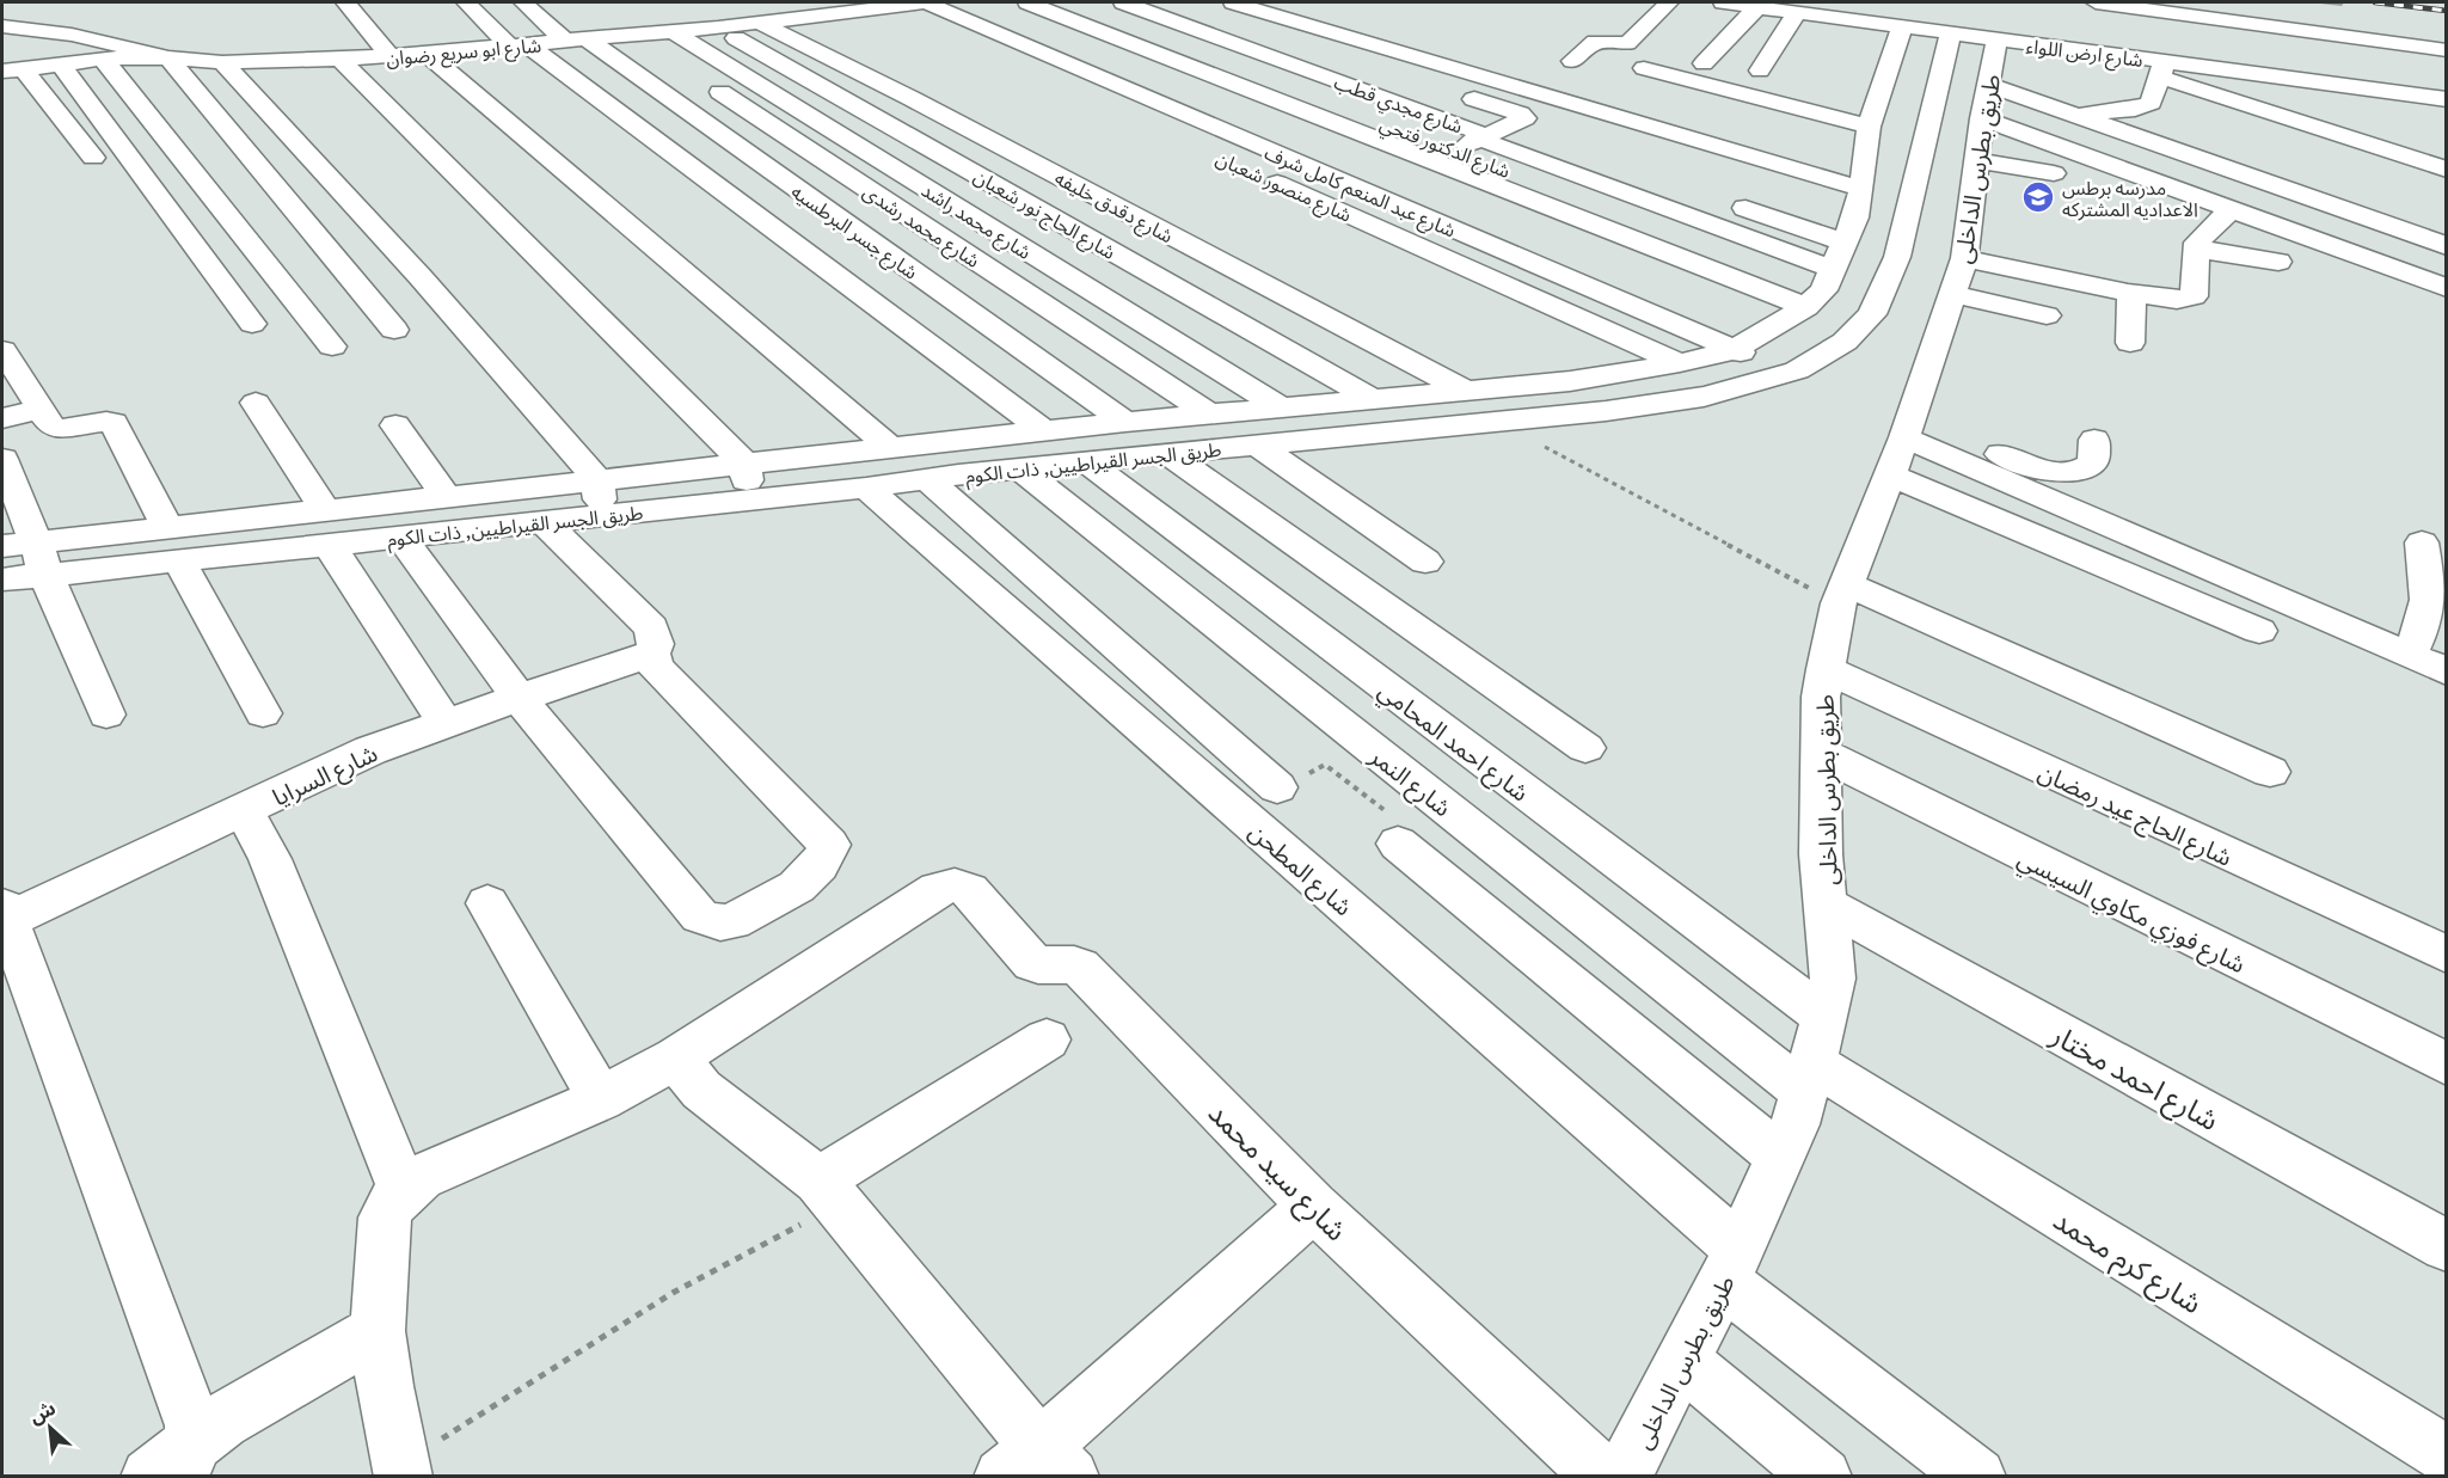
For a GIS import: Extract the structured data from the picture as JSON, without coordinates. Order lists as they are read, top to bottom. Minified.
{"streets":{"street":["شارع ابو سريع رضوان","شارع ارض اللواء","شارع مجدي قطب","شارع الدكتور فتحي","طريق بطرس الداخلى","شارع منصور شعبان","شارع عبد المنعم كامل شرف","شارع دقدق خليفه","شارع الحاج نور شعبان","شارع محمد راشد","شارع محمد رشدى","شارع جسر البرطسيه","طريق الجسر القيراطيين, ذات الكوم","شارع احمد المحامي","شارع السرايا","شارع النمر","شارع الحاج عيد رمضان","شارع المطحن","شارع فوزي مكاوي السيسي","شارع احمد مختار","شارع سيد محمد","شارع كرم محمد"]},"crossings":[["شارع ابو سريع رضوان","شارع عبد المنعم كامل شرف"],["شارع ابو سريع رضوان","شارع دقدق خليفه"],["شارع ابو سريع رضوان","شارع الحاج نور شعبان"],["شارع ابو سريع رضوان","شارع محمد راشد"],["شارع ابو سريع رضوان","شارع محمد رشدى"],["شارع ابو سريع رضوان","شارع جسر البرطسيه"],["شارع ارض اللواء","طريق بطرس الداخلى"],["شارع ارض اللواء","طريق الجسر القيراطيين, ذات الكوم"],["شارع مجدي قطب","شارع الدكتور فتحي"],["شارع مجدي قطب","طريق الجسر القيراطيين, ذات الكوم"],["شارع الدكتور فتحي","طريق الجسر القيراطيين, ذات الكوم"],["طريق بطرس الداخلى","طريق الجسر القيراطيين, ذات الكوم"],["طريق بطرس الداخلى","شارع احمد المحامي"],["طريق بطرس الداخلى","شارع النمر"],["طريق بطرس الداخلى","شارع الحاج عيد رمضان"],["طريق بطرس الداخلى","شارع المطحن"],["طريق بطرس الداخلى","شارع فوزي مكاوي السيسي"],["طريق بطرس الداخلى","شارع احمد مختار"],["طريق بطرس الداخلى","شارع كرم محمد"],["شارع منصور شعبان","طريق الجسر القيراطيين, ذات الكوم"],["شارع عبد المنعم كامل شرف","طريق الجسر القيراطيين, ذات الكوم"],["شارع دقدق خليفه","طريق الجسر القيراطيين, ذات الكوم"],["شارع الحاج نور شعبان","طريق الجسر القيراطيين, ذات الكوم"],["شارع محمد راشد","طريق الجسر القيراطيين, ذات الكوم"],["شارع محمد رشدى","طريق الجسر القيراطيين, ذات الكوم"],["شارع جسر البرطسيه","طريق الجسر القيراطيين, ذات الكوم"],["طريق الجسر القيراطيين, ذات الكوم","شارع احمد المحامي"],["طريق الجسر القيراطيين, ذات الكوم","شارع النمر"],["طريق الجسر القيراطيين, ذات الكوم","شارع المطحن"],["شارع احمد المحامي","شارع النمر"],["شارع احمد المحامي","شارع كرم محمد"],["شارع النمر","شارع كرم محمد"]],"places":{"school or university":["مدرسه برطس الاعداديه المشتركه"]},"north":"top left"}
